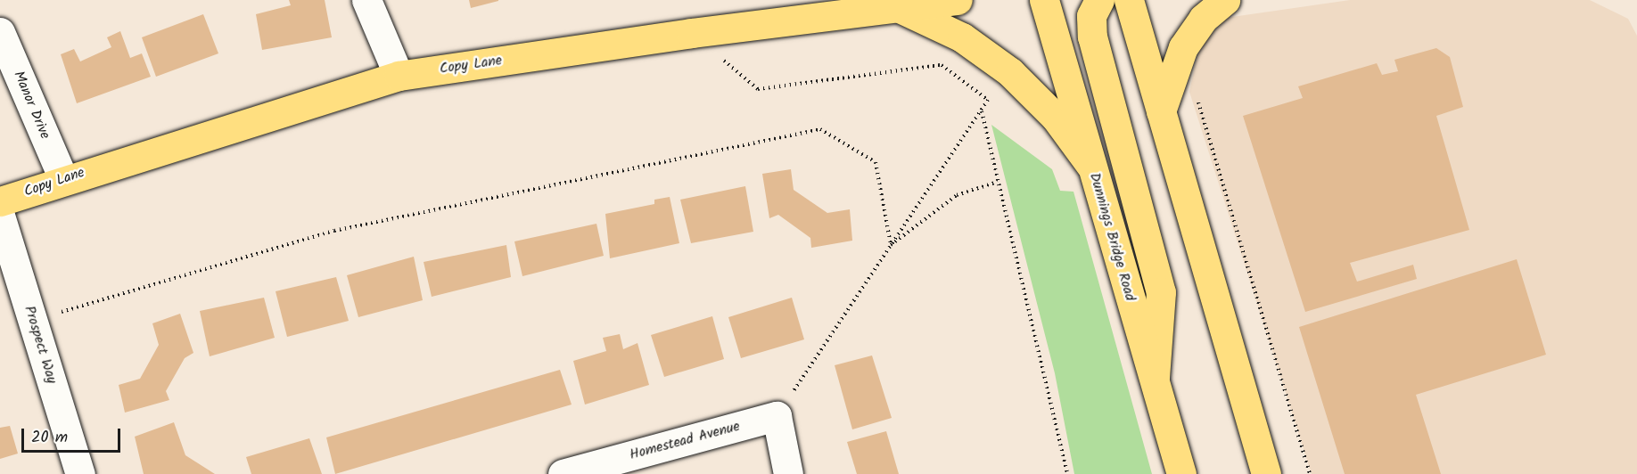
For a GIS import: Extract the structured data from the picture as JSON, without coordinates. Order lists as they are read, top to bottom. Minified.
{"streets":{"main road":["Copy Lane","Dunnings Bridge Road"],"street":["Manor Drive","Prospect Way","Homestead Avenue"]},"crossings":[["Copy Lane","Manor Drive"]],"scale_bar":"20 m"}
